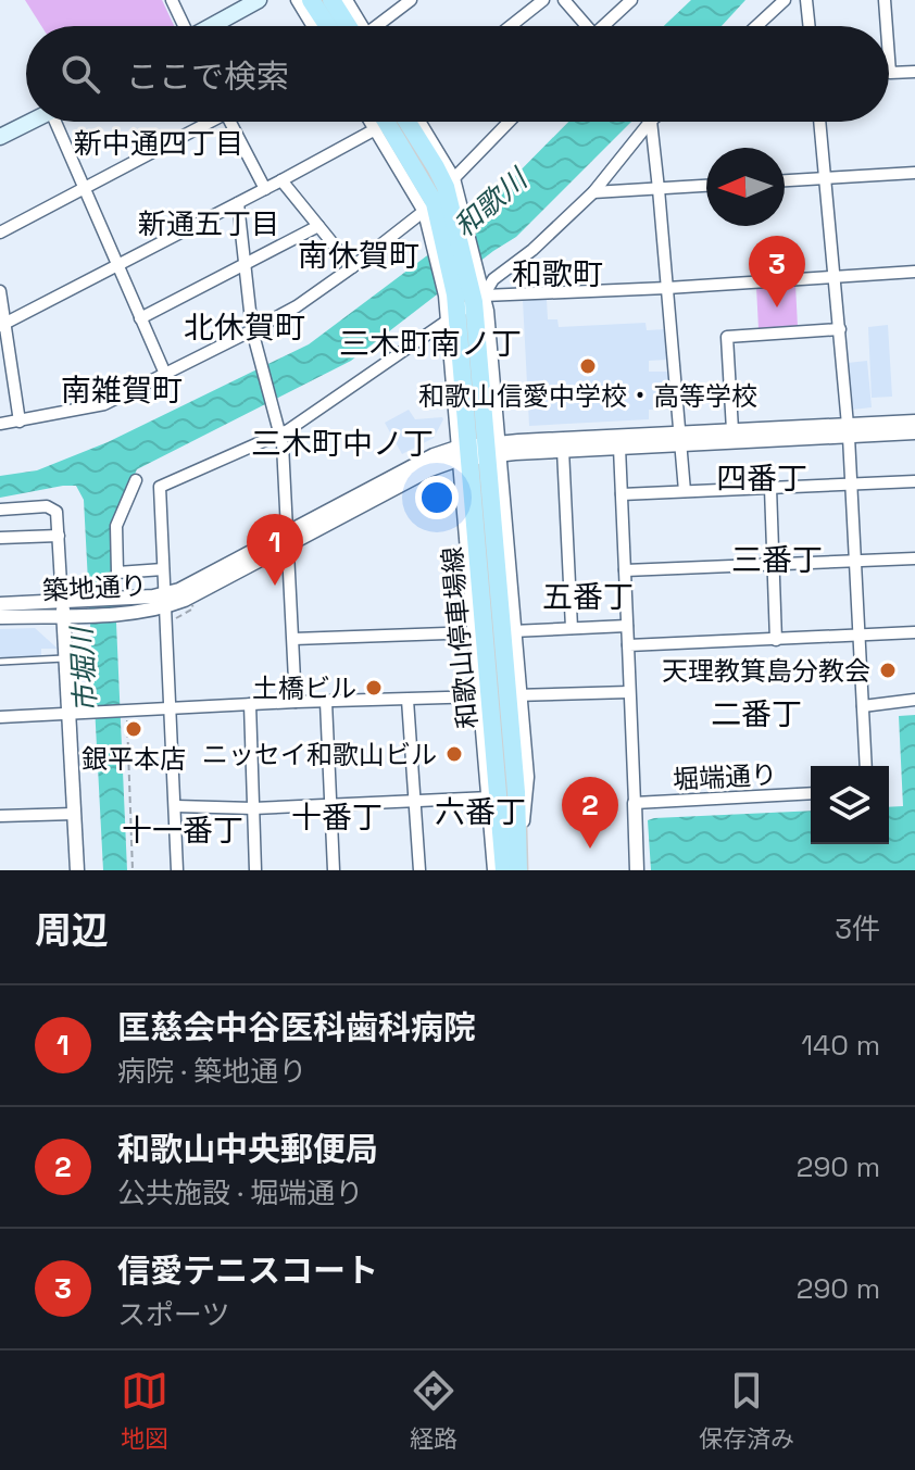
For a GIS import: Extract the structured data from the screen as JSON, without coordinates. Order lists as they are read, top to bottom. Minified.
{"streets":{"main road":["和歌山停車場線"],"street":["築地通り","堀端通り"]},"crossings":[["築地通り","和歌山停車場線"]],"districts":["新中通四丁目","新通五丁目","南休賀町","和歌町","北休賀町","三木町南ノ丁","南雑賀町","三木町中ノ丁","四番丁","三番丁","五番丁","二番丁","六番丁","十番丁","十一番丁"],"water":["和歌川","市堀川"],"places":["和歌山信愛中学校・高等学校","天理教箕島分教会","土橋ビル","銀平本店","ニッセイ和歌山ビル"],"north":"left","page":{"search":"ここで検索","pins":["3","1","2"],"heading":["周辺","3件"],"list":[{"mark":"1","name":"匡慈会中谷医科歯科病院","note":"病院 · 築地通り","value":"140 m"},{"mark":"2","name":"和歌山中央郵便局","note":"公共施設 · 堀端通り","value":"290 m"},{"mark":"3","name":"信愛テニスコート","note":"スポーツ","value":"290 m"}],"nav":["地図","経路","保存済み"]}}
